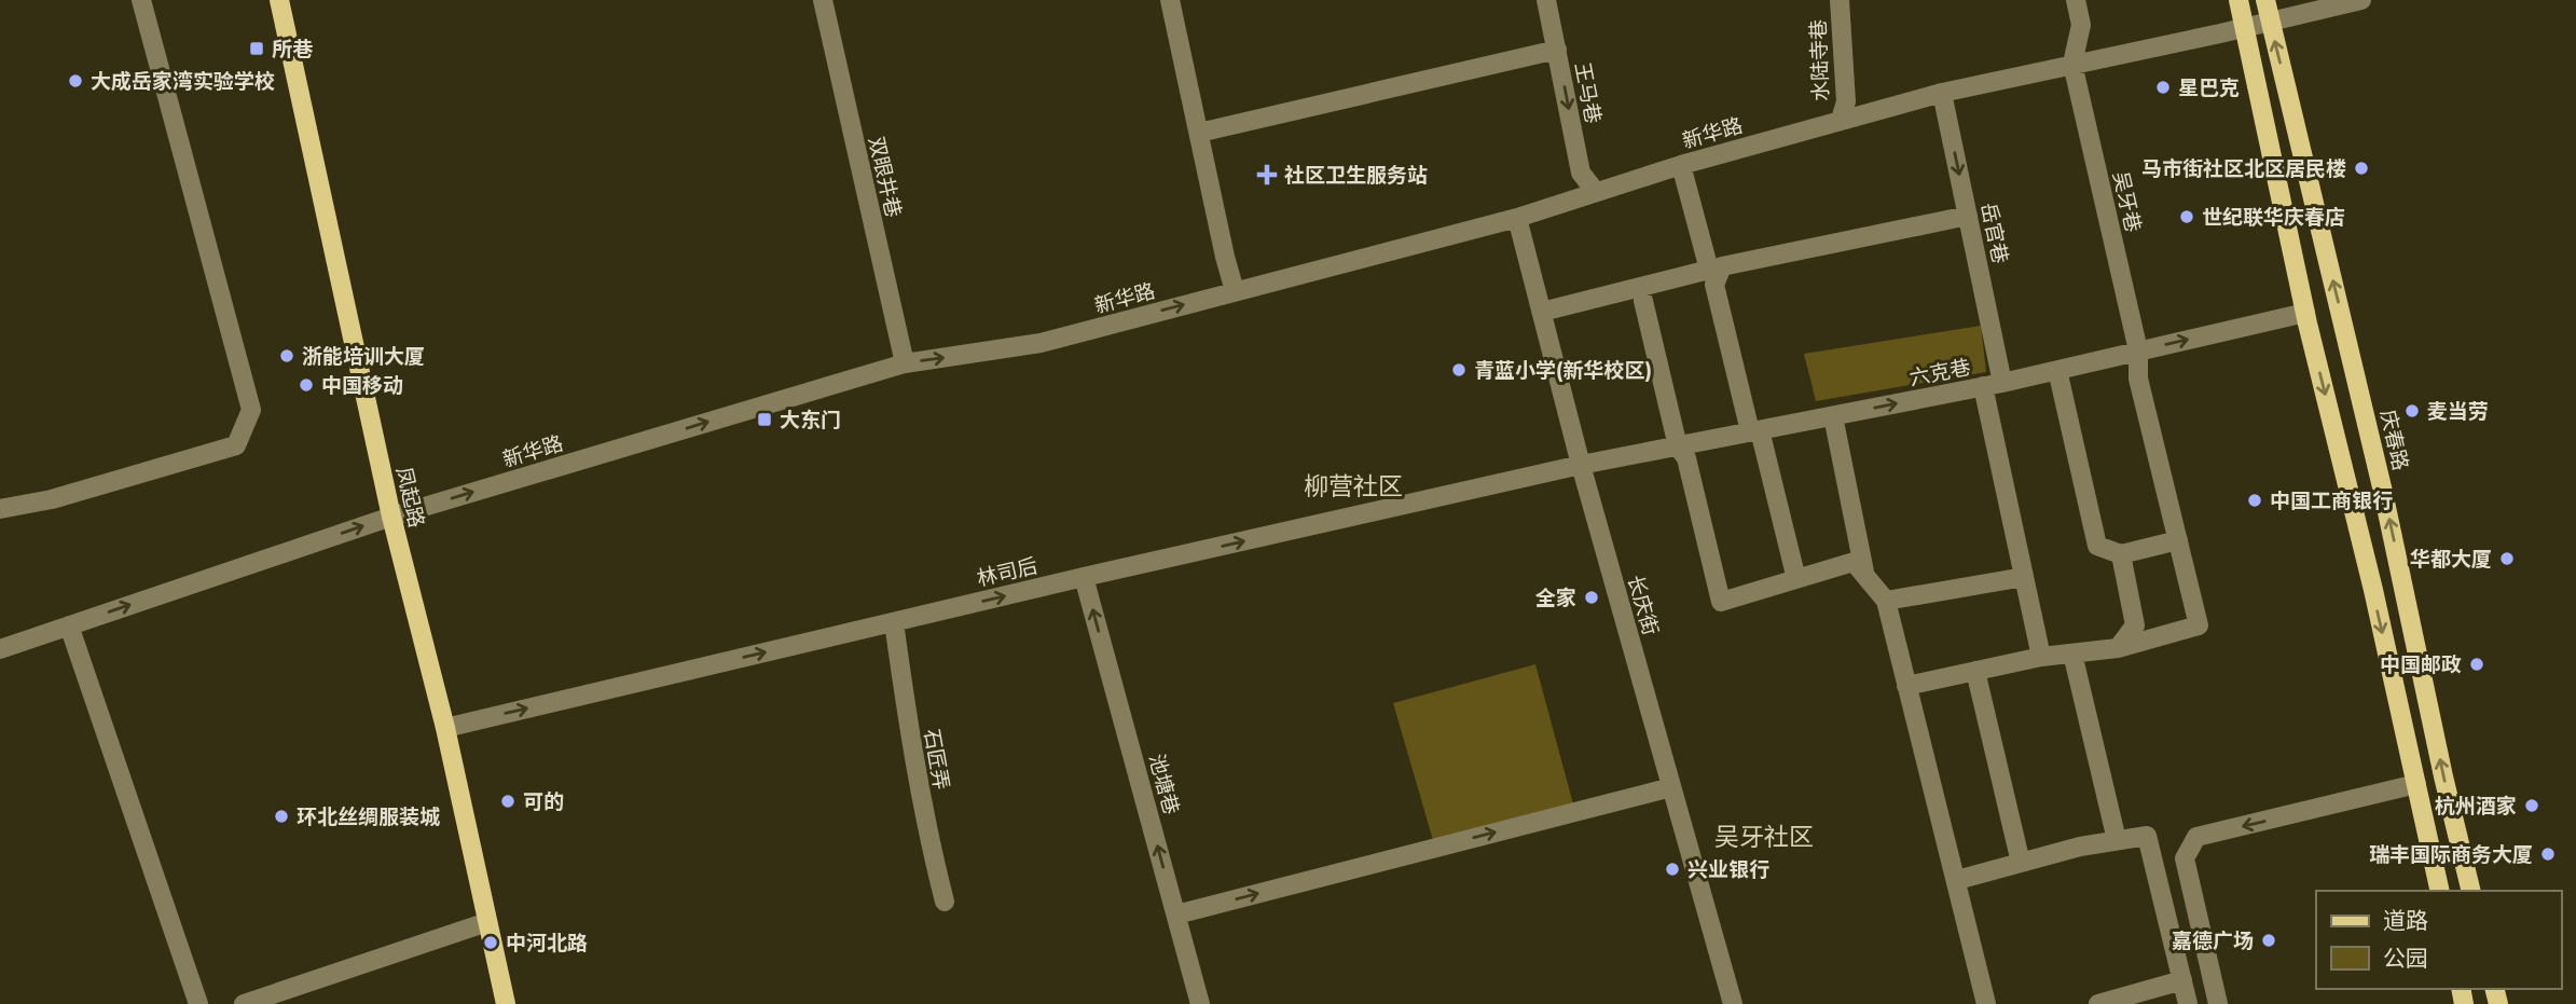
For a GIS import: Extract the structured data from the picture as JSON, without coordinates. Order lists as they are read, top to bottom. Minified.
{"streets":{"main road":["庆春路","凤起路"],"street":["水陆寺巷","王马巷","新华路","双眼井巷","吴牙巷","岳官巷","六克巷","林司后","长庆街","石匠弄","池塘巷"]},"crossings":[["水陆寺巷","新华路"],["王马巷","新华路"],["新华路","双眼井巷"],["新华路","吴牙巷"],["新华路","岳官巷"],["新华路","庆春路"],["新华路","凤起路"],["新华路","长庆街"],["吴牙巷","六克巷"],["岳官巷","六克巷"],["六克巷","林司后"],["六克巷","长庆街"],["凤起路","林司后"],["林司后","长庆街"],["林司后","石匠弄"],["林司后","池塘巷"]],"one_way":["王马巷","新华路","岳官巷","六克巷","林司后","池塘巷"],"districts":["柳营社区","吴牙社区"],"places":{"transit":["所巷","大东门"],"other":["大成岳家湾实验学校","星巴克","马市街社区北区居民楼","世纪联华庆春店","浙能培训大厦","青蓝小学(新华校区)","中国移动","麦当劳","中国工商银行","华都大厦","全家","中国邮政","可的","杭州酒家","环北丝绸服装城","瑞丰国际商务大厦","兴业银行","嘉德广场","中河北路"],"health":["社区卫生服务站"]},"legend":["道路","公园"]}
